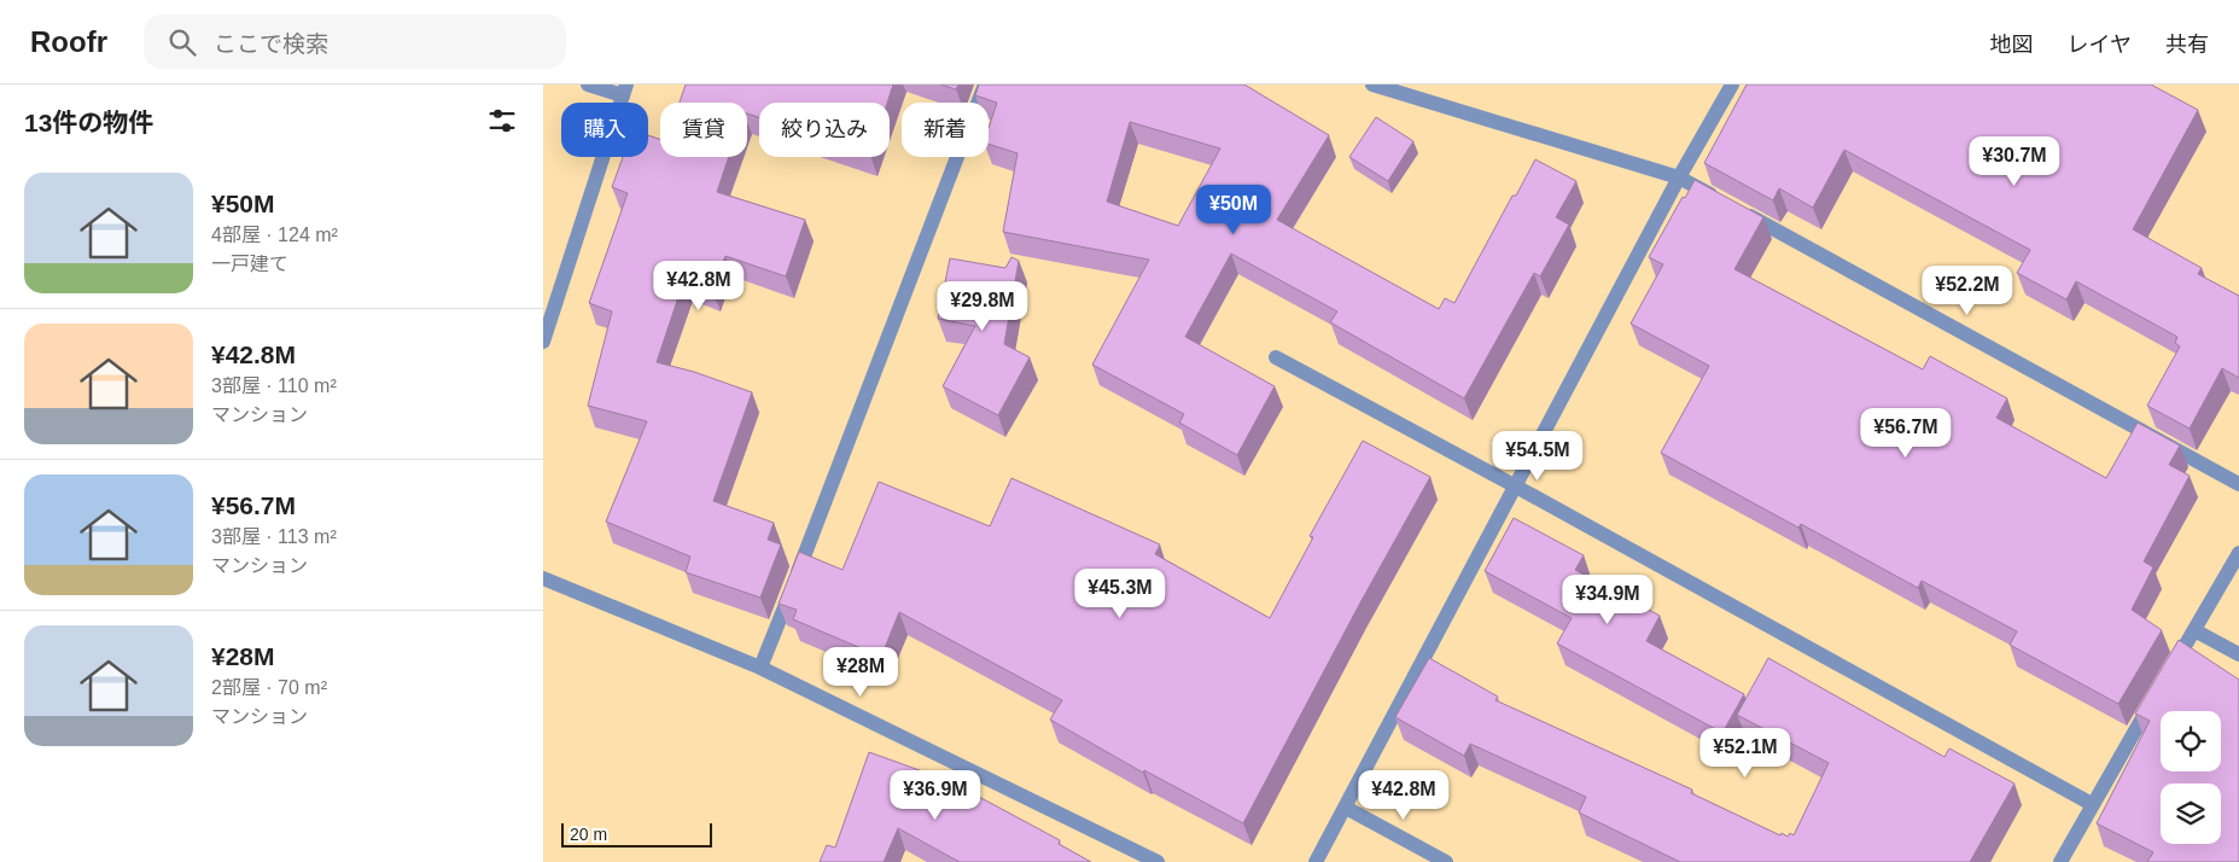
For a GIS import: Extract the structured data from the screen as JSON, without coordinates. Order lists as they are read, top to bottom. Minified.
{"scale_bar":"20 m","page":{"header":"Roofr","search":"ここで検索","nav":["地図","レイヤ","共有"],"heading":"13件の物件","chip":["購入","賃貸","絞り込み","新着"],"price":["¥30.7M","¥50M","¥42.8M","¥52.2M","¥29.8M","¥56.7M","¥54.5M","¥45.3M","¥34.9M","¥28M","¥52.1M","¥36.9M","¥42.8M"],"list":[{"name":"¥50M","note":"4部屋 · 124 m² · 一戸建て"},{"name":"¥42.8M","note":"3部屋 · 110 m² · マンション"},{"name":"¥56.7M","note":"3部屋 · 113 m² · マンション"},{"name":"¥28M","note":"2部屋 · 70 m² · マンション"}],"scale":"20 m"}}
